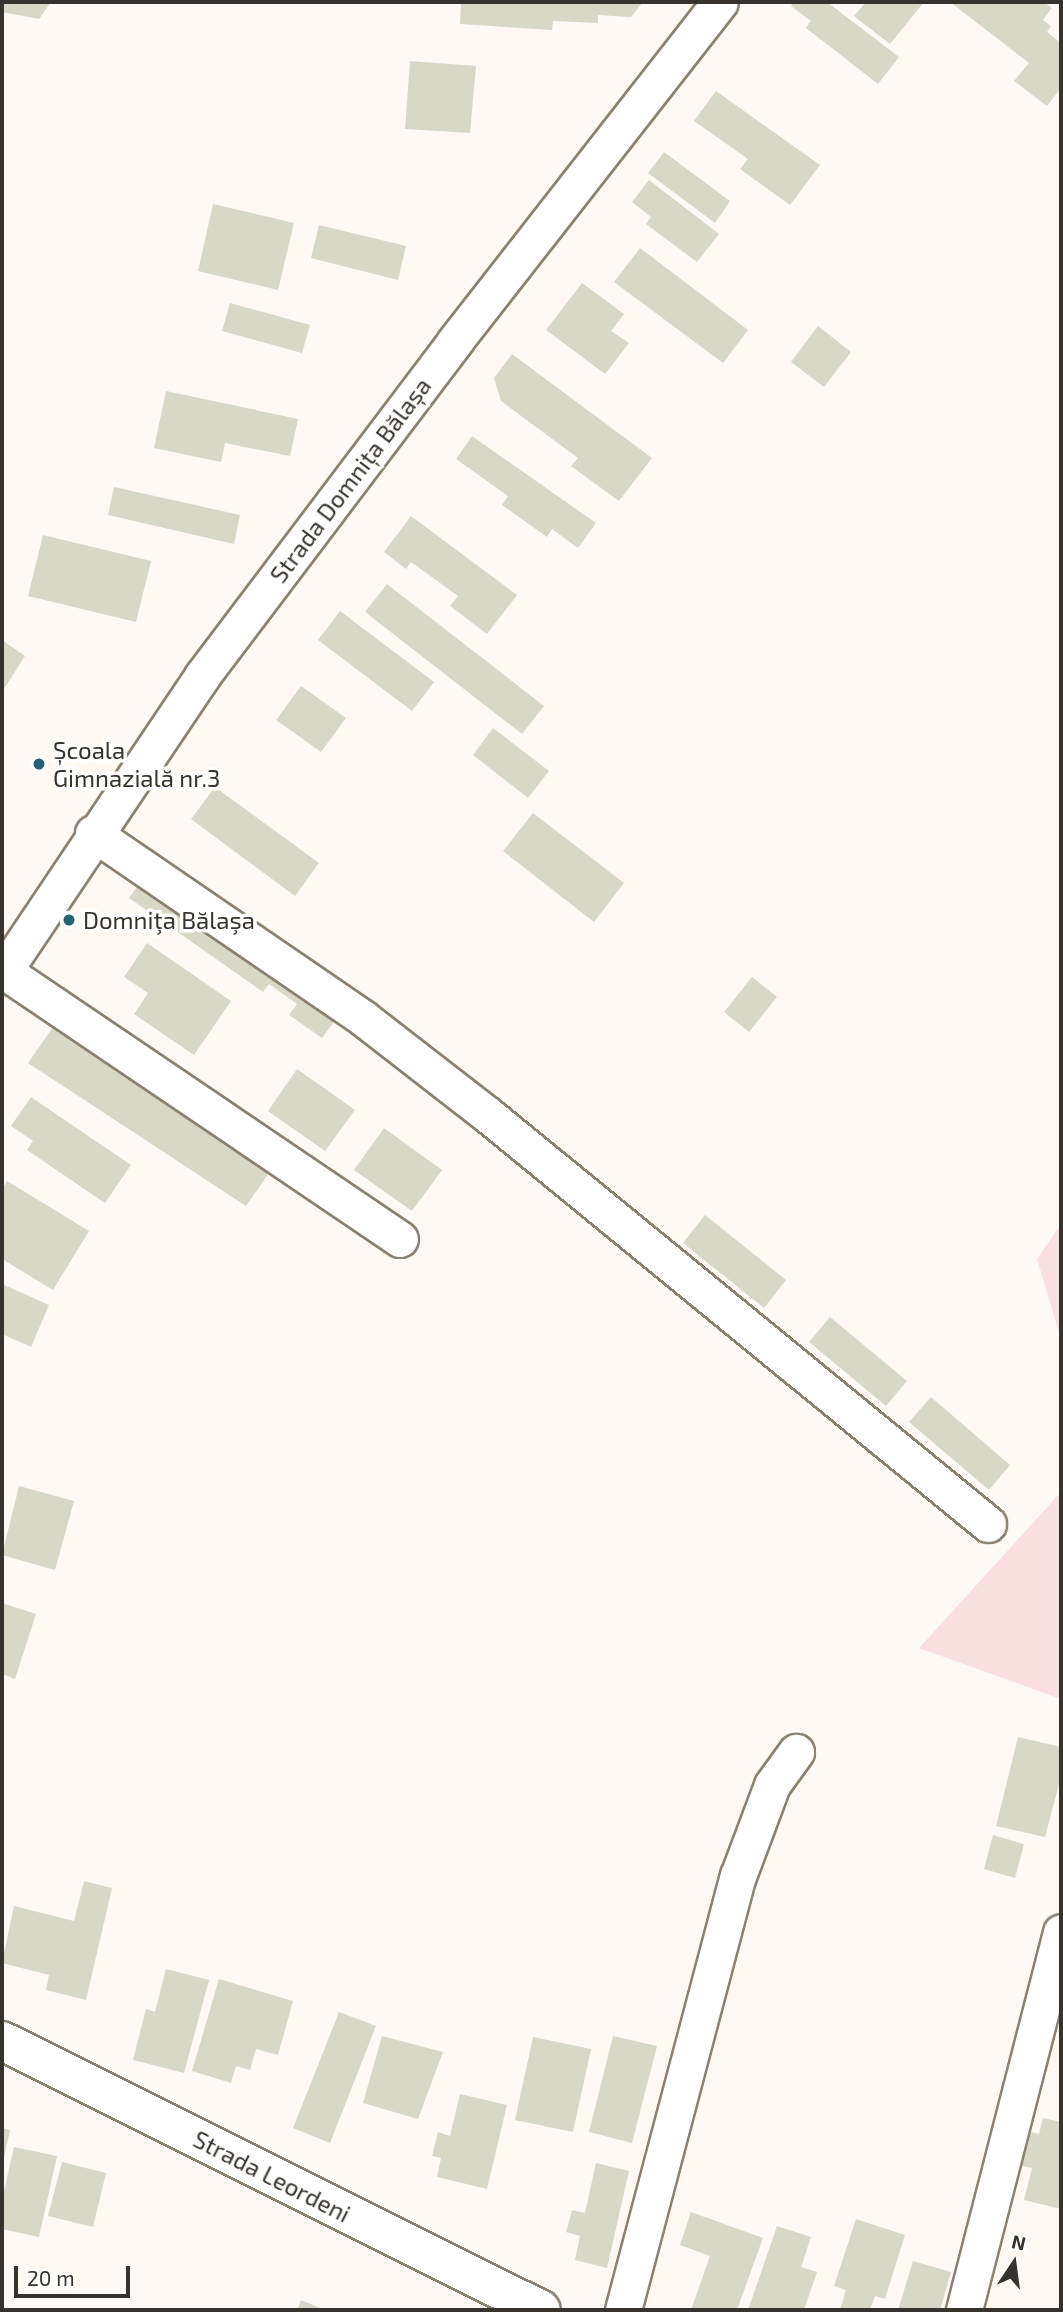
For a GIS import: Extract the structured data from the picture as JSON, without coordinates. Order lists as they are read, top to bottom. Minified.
{"streets":{"main road":["Strada Leordeni"],"street":["Strada Domnița Bălașa"]},"places":["Școala Gimnazială nr.3","Domniţa Bălaşa"],"scale_bar":"20 m","north":"top"}
